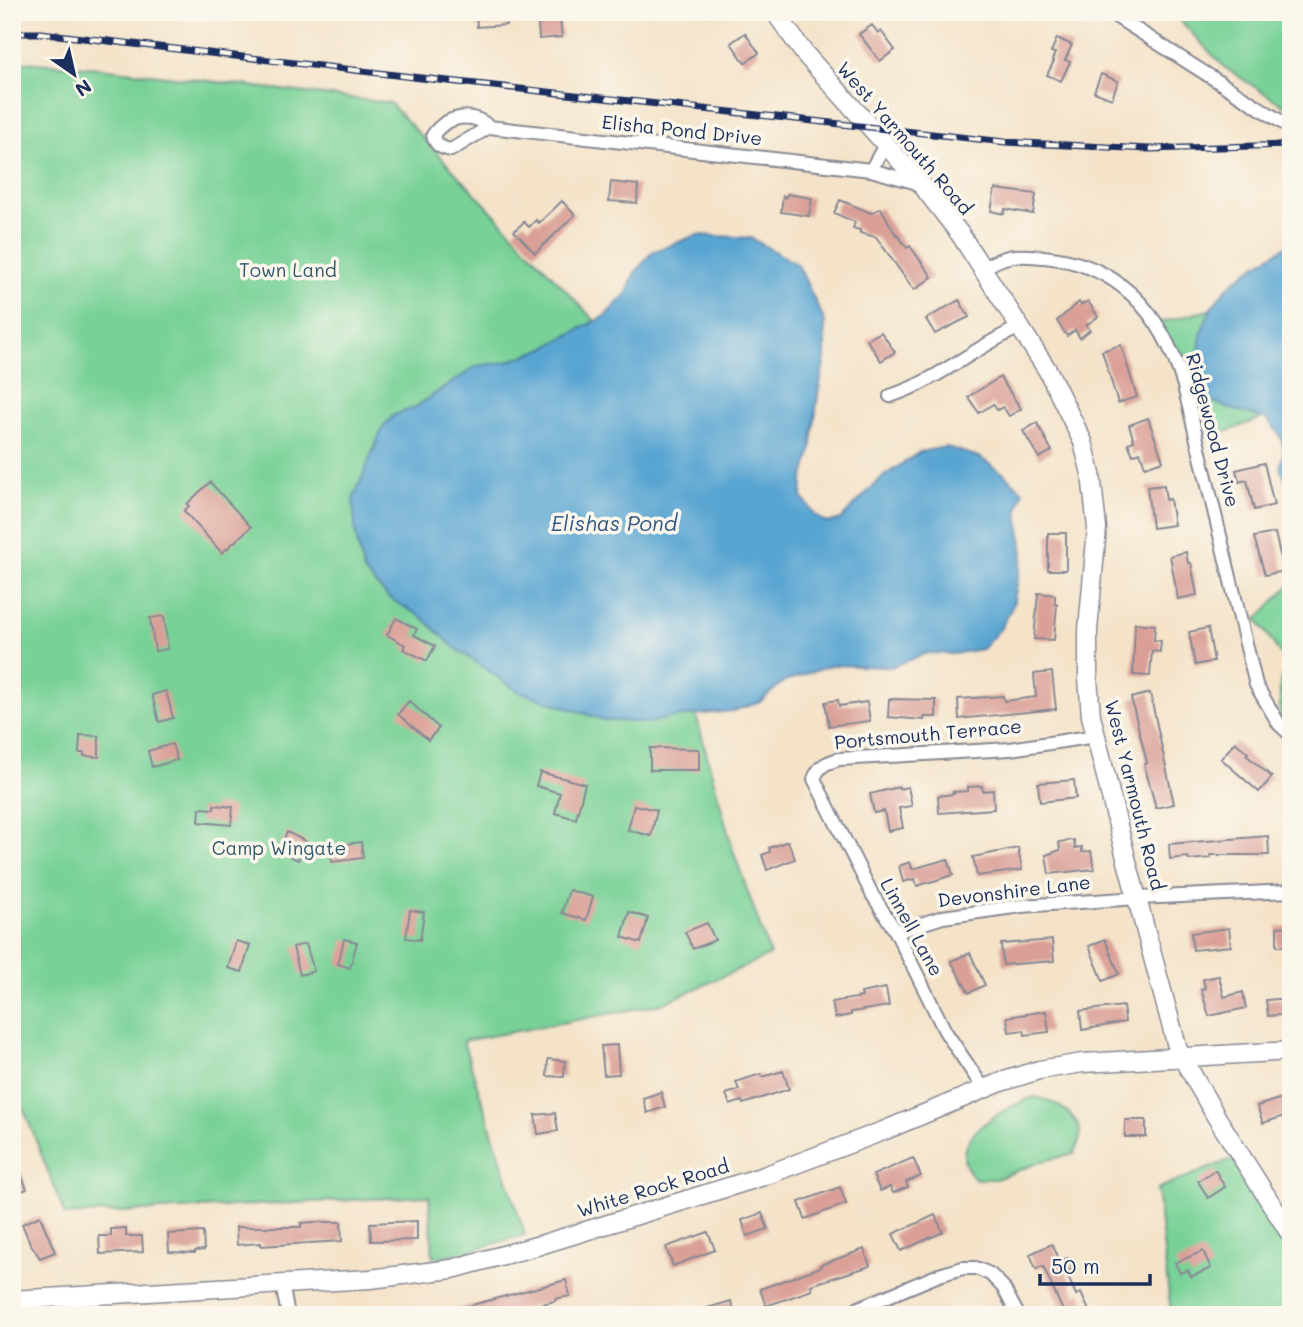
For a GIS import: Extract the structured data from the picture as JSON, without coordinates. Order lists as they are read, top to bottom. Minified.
{"streets":{"main road":["West Yarmouth Road","White Rock Road"],"street":["Elisha Pond Drive","Ridgewood Drive","Portsmouth Terrace","Devonshire Lane","Linnell Lane"]},"crossings":[["Elisha Pond Drive","West Yarmouth Road"],["West Yarmouth Road","Ridgewood Drive"],["West Yarmouth Road","Portsmouth Terrace"],["West Yarmouth Road","Devonshire Lane"],["West Yarmouth Road","White Rock Road"],["Portsmouth Terrace","Linnell Lane"],["Devonshire Lane","Linnell Lane"],["Linnell Lane","White Rock Road"]],"water":["Elishas Pond"],"parks":["Town Land","Camp Wingate"],"scale_bar":"50 m","north":"bottom right"}
